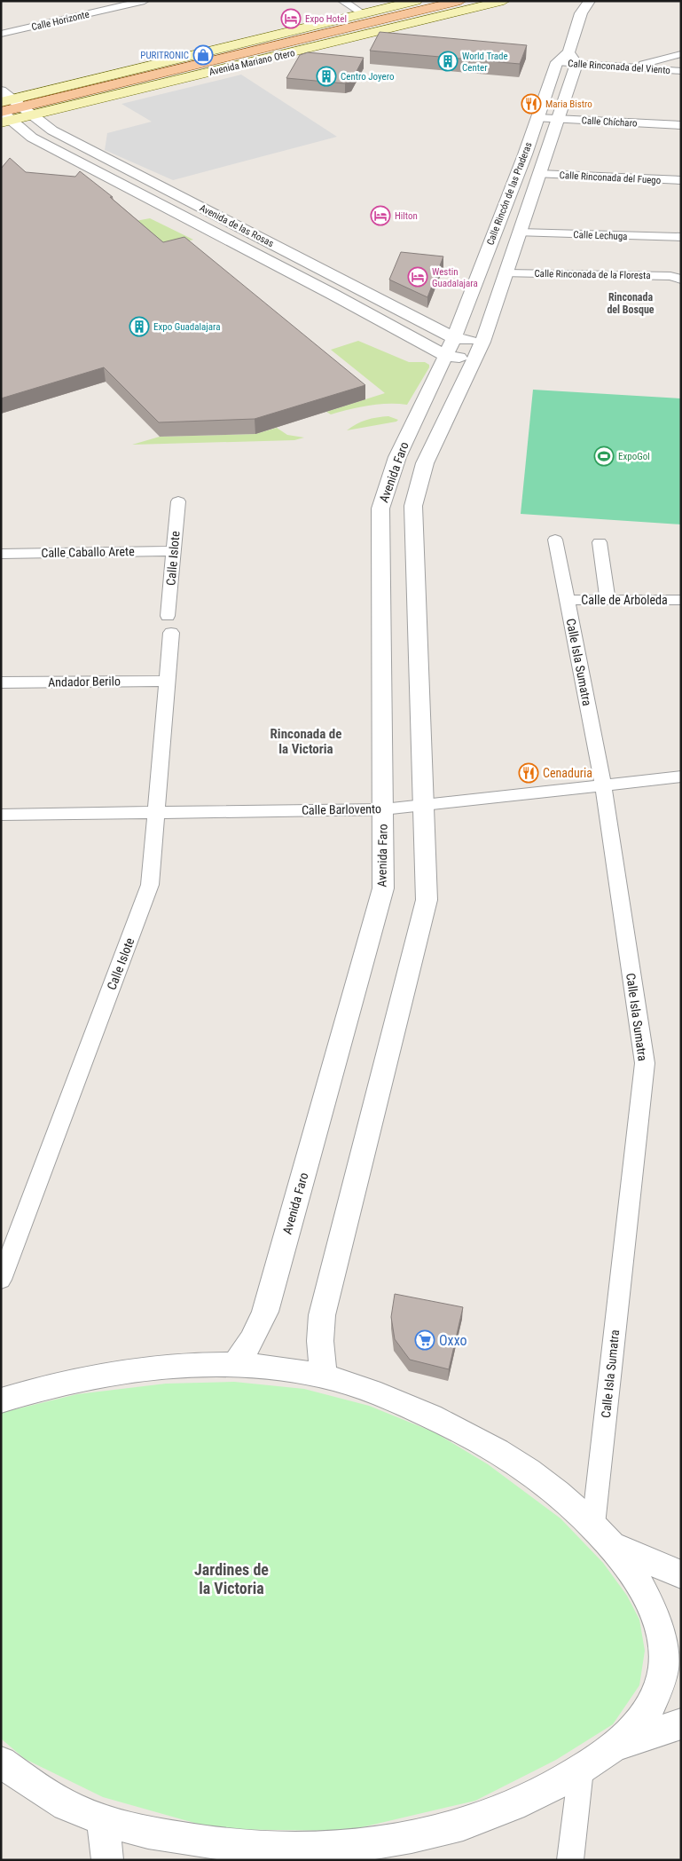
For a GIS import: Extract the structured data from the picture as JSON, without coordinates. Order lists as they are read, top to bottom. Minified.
{"streets":{"main road":["Avenida Mariano Otero"],"street":["Calle Horizonte","Calle Rinconada del Viento","Calle Chícharo","Calle Rinconada del Fuego","Calle Rincón de las Praderas","Avenida de las Rosas","Calle Lechuga","Calle Rinconada de la Floresta","Avenida Faro","Calle Caballo Arete","Calle Islote","Calle de Arboleda","Calle Isla Sumatra","Andador Berilo","Calle Barlovento"]},"crossings":[["Avenida Mariano Otero","Avenida de las Rosas"],["Calle Rinconada del Viento","Calle Rincón de las Praderas"],["Calle Chícharo","Calle Rincón de las Praderas"],["Calle Rinconada del Fuego","Calle Rincón de las Praderas"],["Calle Rincón de las Praderas","Avenida de las Rosas"],["Calle Rincón de las Praderas","Calle Lechuga"],["Calle Rincón de las Praderas","Calle Rinconada de la Floresta"],["Calle Rincón de las Praderas","Avenida Faro"],["Avenida de las Rosas","Avenida Faro"],["Avenida Faro","Calle Barlovento"],["Calle Caballo Arete","Calle Islote"],["Calle Islote","Andador Berilo"],["Calle Islote","Calle Barlovento"],["Calle de Arboleda","Calle Isla Sumatra"],["Calle Isla Sumatra","Calle Barlovento"]],"districts":["Rinconada del Bosque","Rinconada de la Victoria","Jardines de la Victoria"],"places":{"hotel":["Expo Hotel","Hilton","Westin Guadalajara"],"shop":["PURITRONIC"],"building":["World Trade Center","Centro Joyero","Expo Guadalajara"],"restaurant":["Maria Bistro","Cenaduria"],"sports":["ExpoGol"],"supermarket":["Oxxo"]}}
